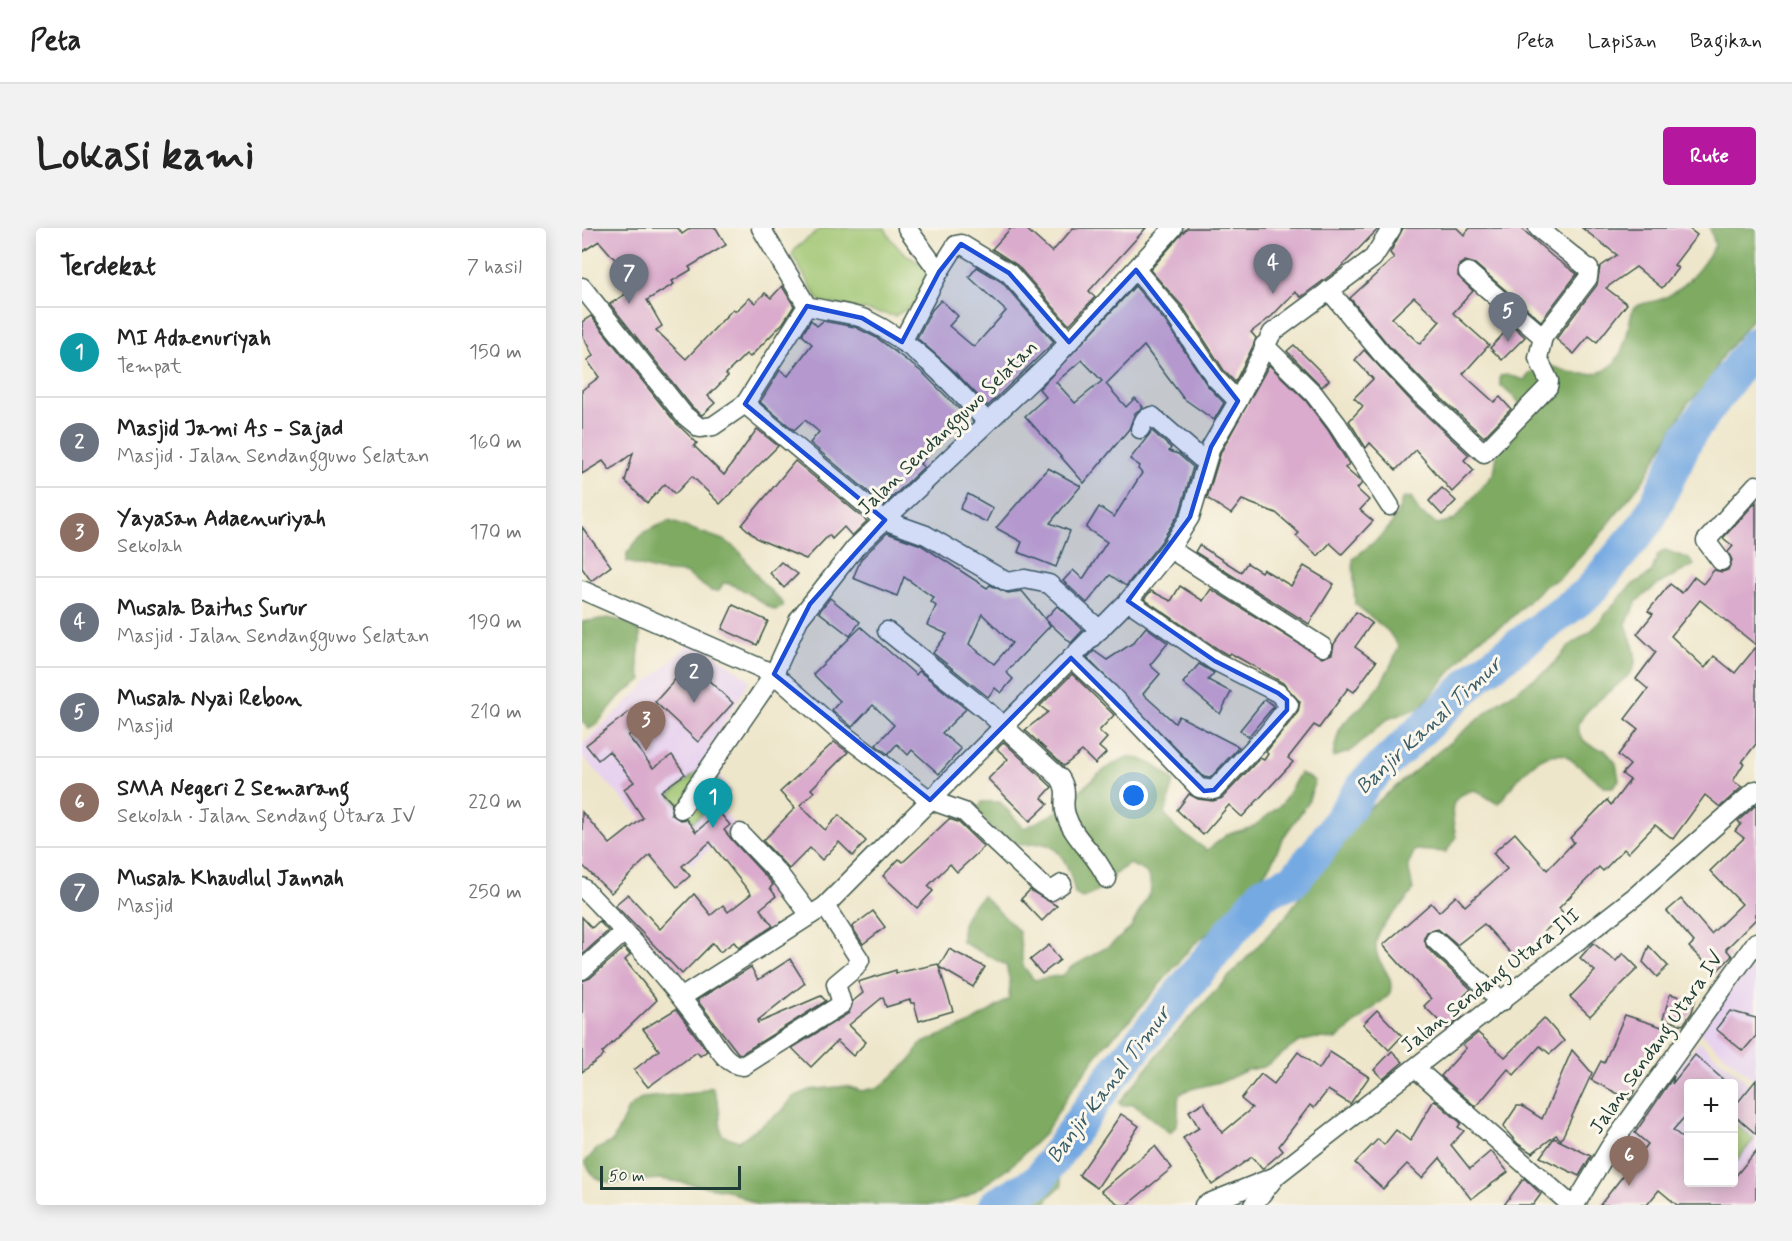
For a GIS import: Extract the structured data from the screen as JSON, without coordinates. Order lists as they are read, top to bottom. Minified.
{"streets":{"street":["Jalan Sendangguwo Selatan","Jalan Sendang Utara III","Jalan Sendang Utara IV"]},"crossings":[["Jalan Sendang Utara III","Jalan Sendang Utara IV"]],"water":["Banjir Kanal Timur"],"scale_bar":"50 m","page":{"header":"Peta","nav":["Peta","Lapisan","Bagikan"],"buttons":"Rute","title":"Lokasi kami","heading":["Terdekat","7 hasil"],"pins":["4","7","5","2","3","1","6"],"list":[{"mark":"1","name":"MI Adaenuriyah","note":"Tempat","value":"150 m"},{"mark":"2","name":"Masjid Jami As - Sajad","note":"Masjid · Jalan Sendangguwo Selatan","value":"160 m"},{"mark":"3","name":"Yayasan Adaenuriyah","note":"Sekolah","value":"170 m"},{"mark":"4","name":"Musala Baitus Surur","note":"Masjid · Jalan Sendangguwo Selatan","value":"190 m"},{"mark":"5","name":"Musala Nyai Rebon","note":"Masjid","value":"210 m"},{"mark":"6","name":"SMA Negeri 2 Semarang","note":"Sekolah · Jalan Sendang Utara IV","value":"220 m"},{"mark":"7","name":"Musala Khaudlul Jannah","note":"Masjid","value":"250 m"}],"map_buttons":["+","−"],"scale":"50 m"}}
